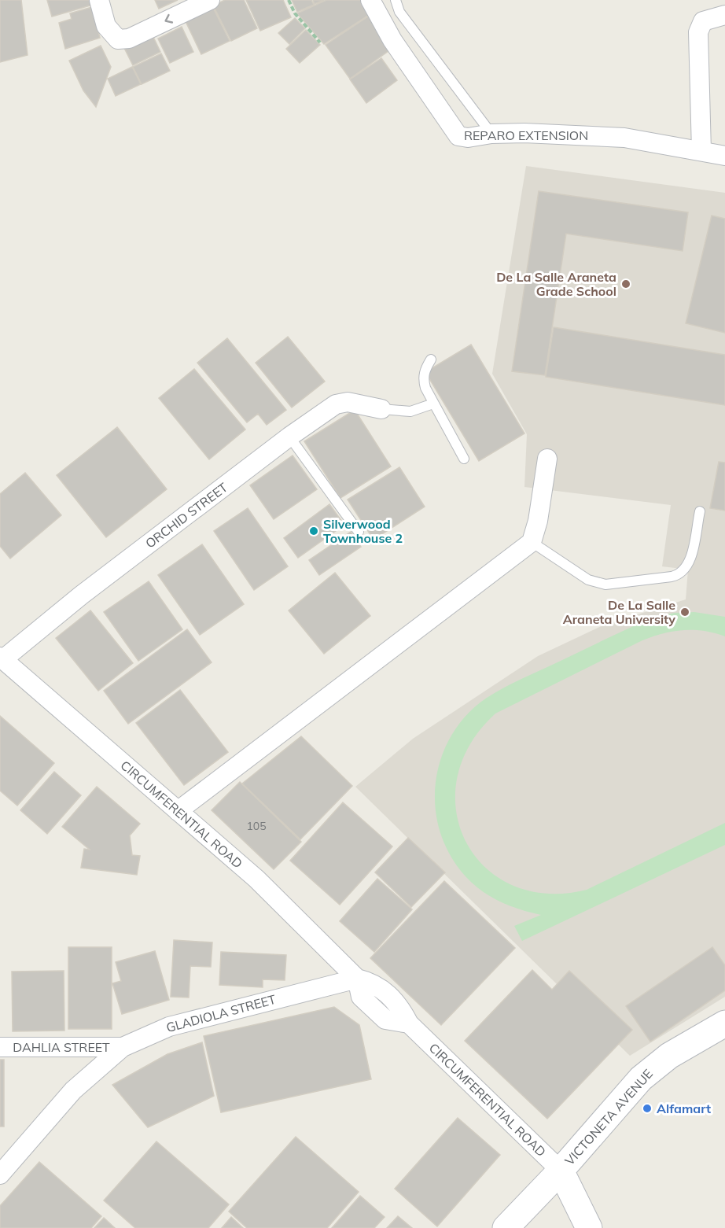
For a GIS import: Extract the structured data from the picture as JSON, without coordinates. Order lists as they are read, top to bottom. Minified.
{"streets":{"main road":["CIRCUMFERENTIAL ROAD","VICTONETA AVENUE"],"street":["REPARO EXTENSION","ORCHID STREET","GLADIOLA STREET","DAHLIA STREET"]},"crossings":[["ORCHID STREET","CIRCUMFERENTIAL ROAD"],["CIRCUMFERENTIAL ROAD","GLADIOLA STREET"],["CIRCUMFERENTIAL ROAD","VICTONETA AVENUE"],["GLADIOLA STREET","DAHLIA STREET"]],"places":["De La Salle Araneta Grade School","Silverwood Townhouse 2","De La Salle Araneta University","Alfamart"],"house_numbers":["105"]}
